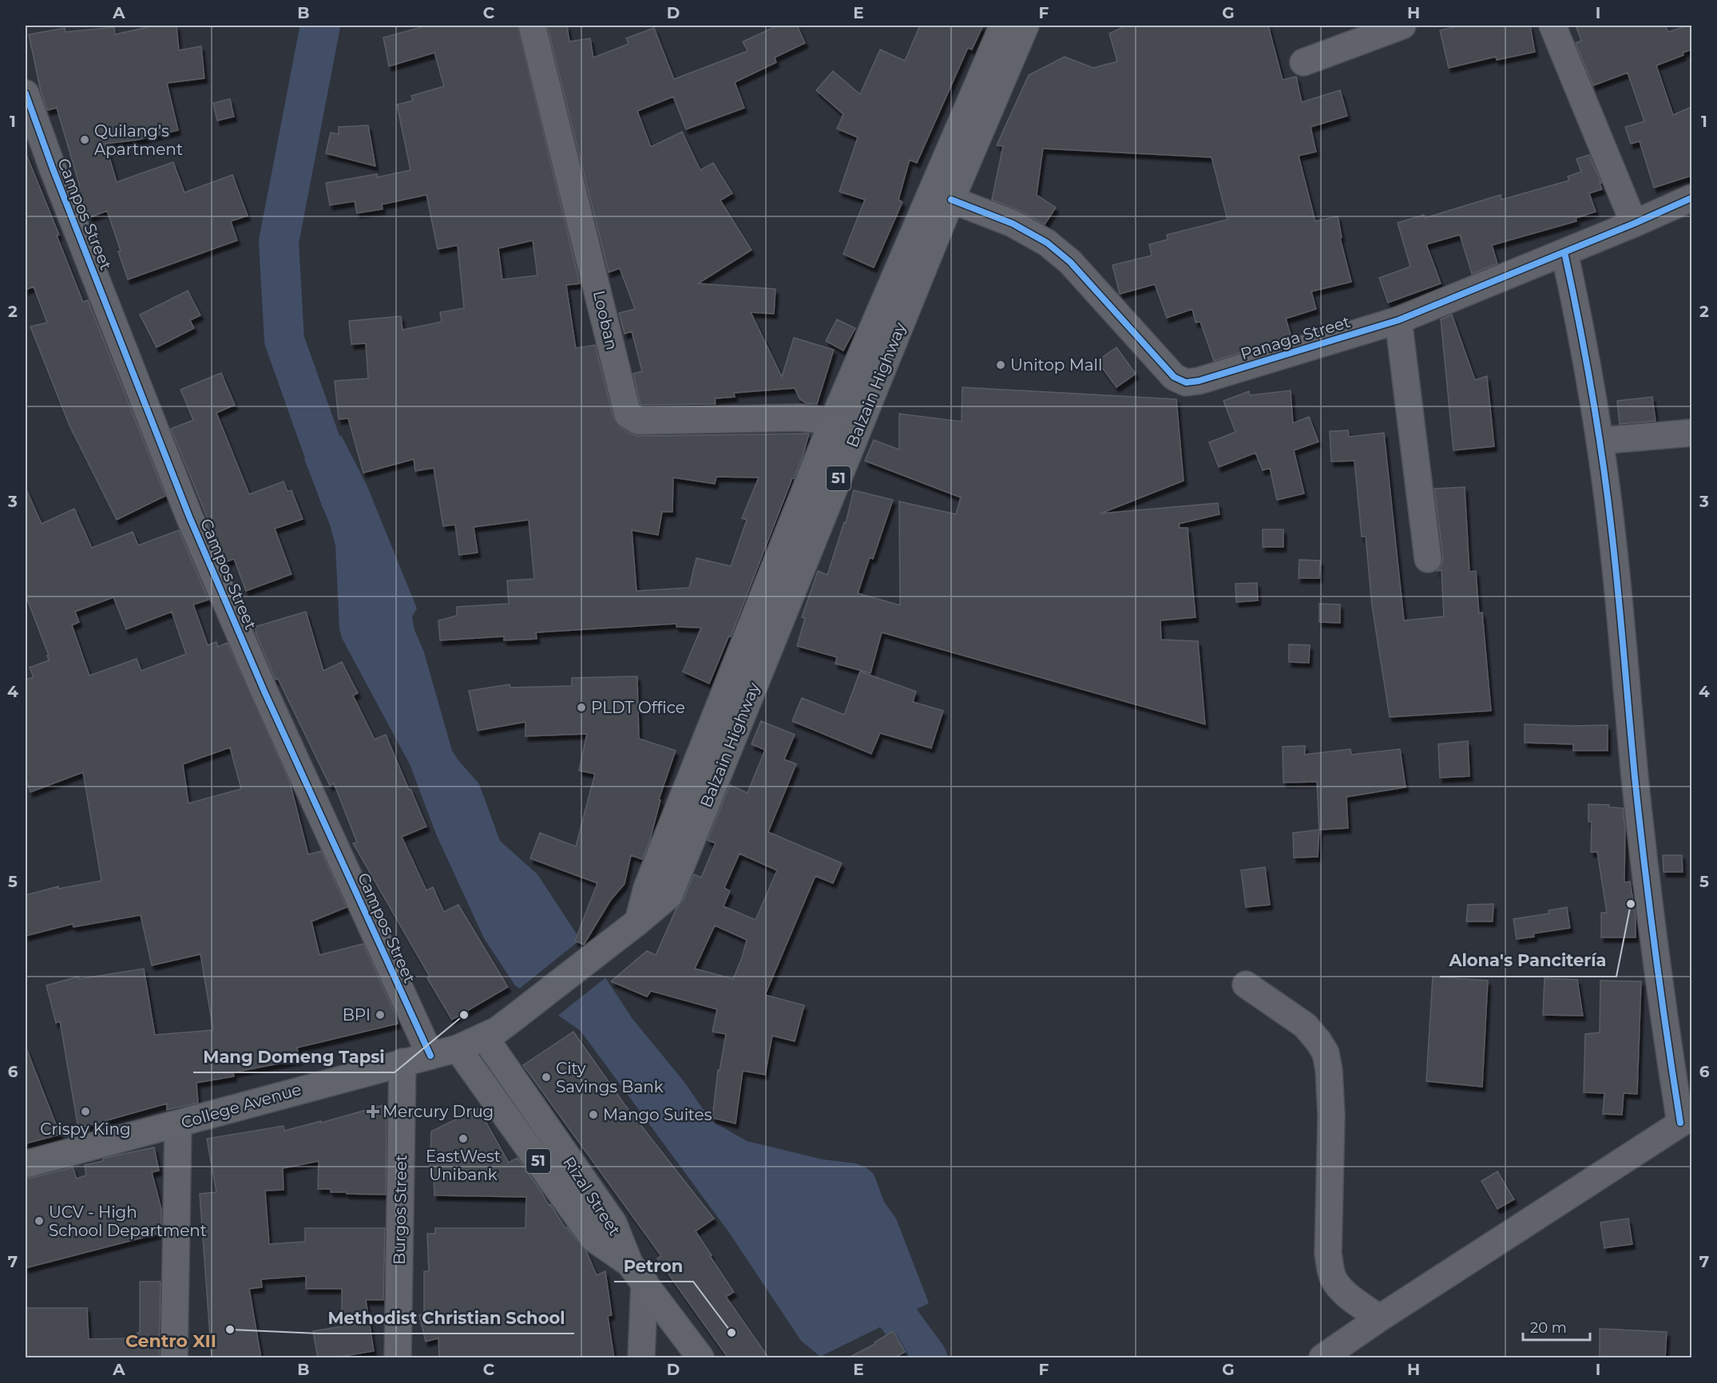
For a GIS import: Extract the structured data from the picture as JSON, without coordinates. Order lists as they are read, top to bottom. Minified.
{"streets":{"main road":["Balzain Highway","51","College Avenue","Rizal Street"],"street":["Campos Street","Looban","Panaga Street","Burgos Street"]},"crossings":[["Campos Street","College Avenue"],["Looban","Balzain Highway"],["Panaga Street","Balzain Highway"],["Balzain Highway","College Avenue"],["Balzain Highway","Rizal Street"],["College Avenue","Rizal Street"],["College Avenue","Burgos Street"]],"districts":["Centro XII"],"places":{"other":["Quilang's Apartment","Unitop Mall","PLDT Office","Alona's Pancitería","BPI","Mang Domeng Tapsi","City Savings Bank","Crispy King","Mango Suites","EastWest Unibank","UCV - High School Department","Methodist Christian School","Petron"],"health":["Mercury Drug"]},"scale_bar":"20 m","grid":{"columns":["A","B","C","D","E","F","G","H","I"],"rows":["1","2","3","4","5","6","7"]}}
